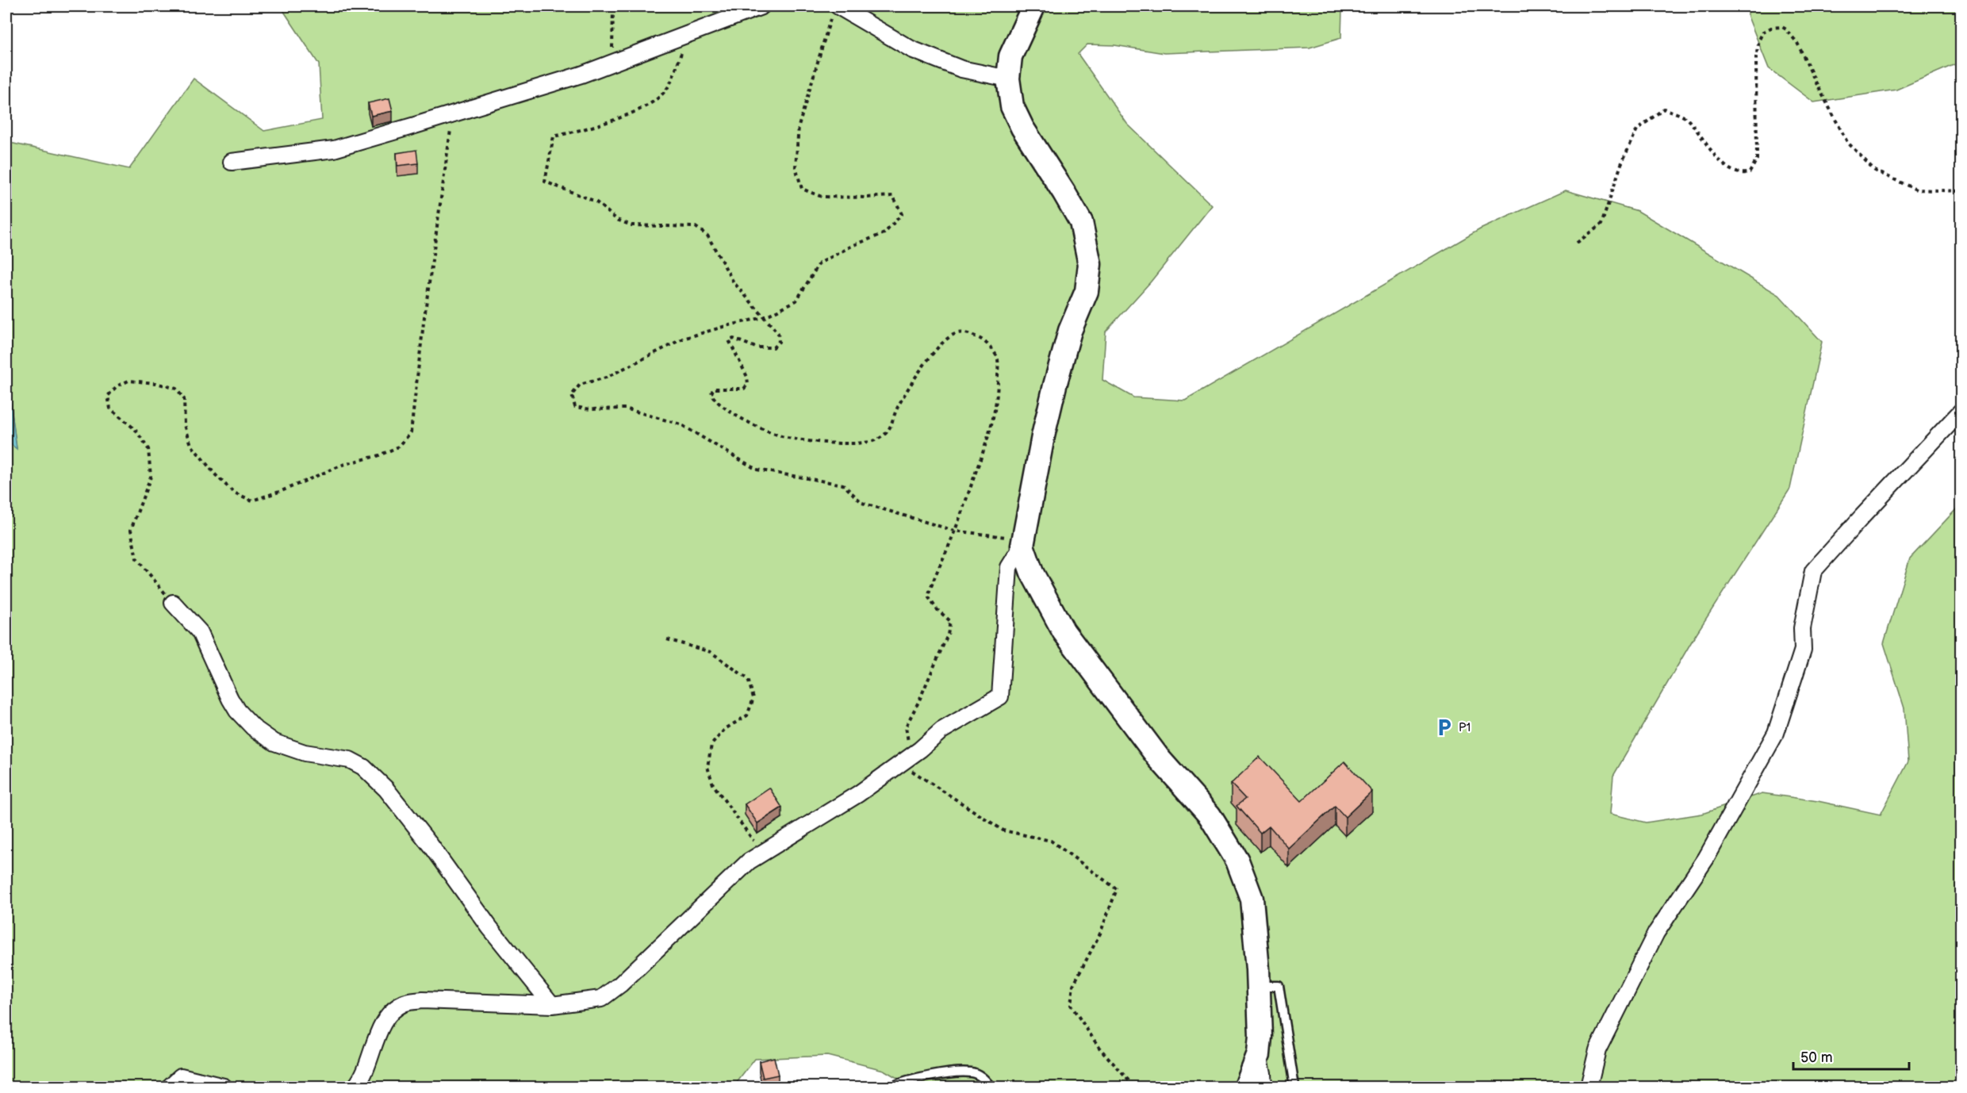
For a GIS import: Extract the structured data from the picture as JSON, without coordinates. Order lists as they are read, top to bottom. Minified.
{"places":{"parking":["P1"]},"scale_bar":"50 m"}
